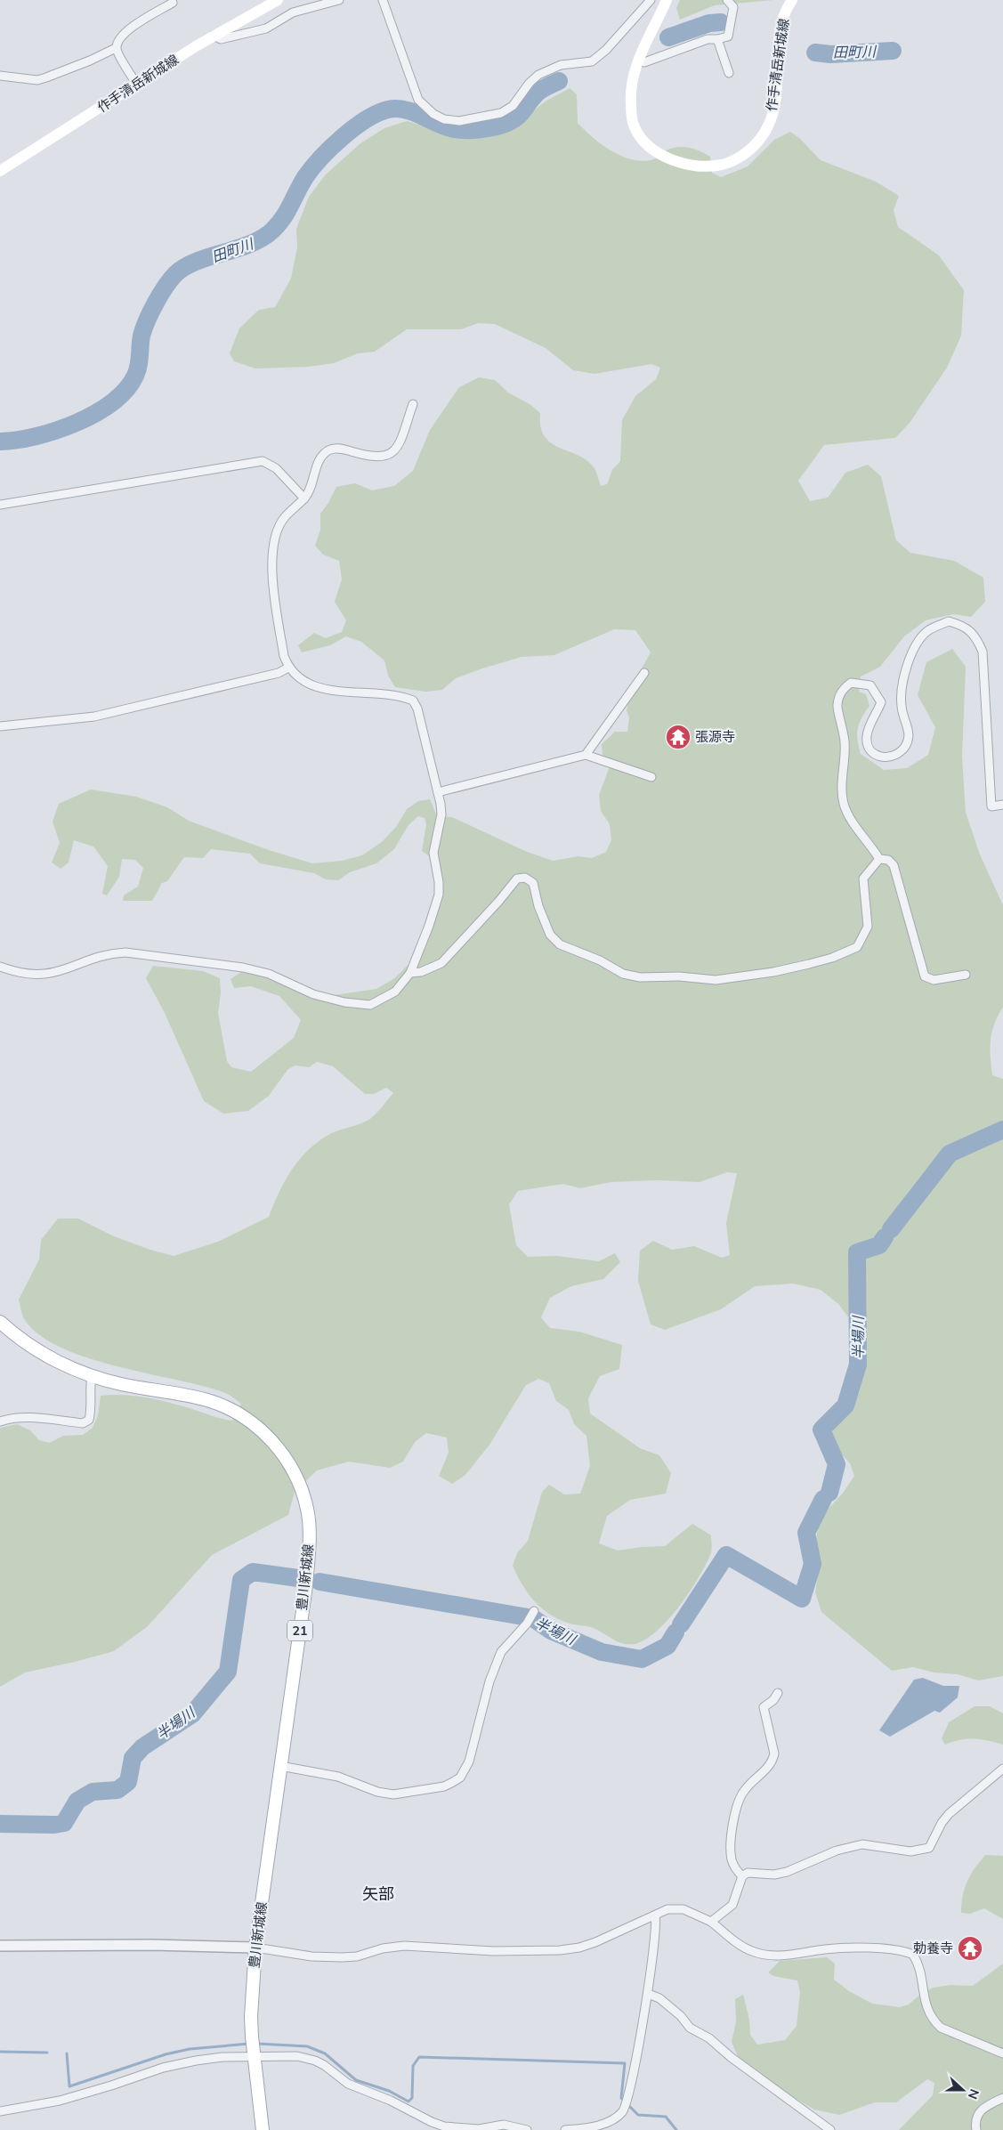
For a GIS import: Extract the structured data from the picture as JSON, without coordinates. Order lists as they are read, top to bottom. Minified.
{"streets":{"main road":["作手清岳新城線","豊川新城線","21"]},"districts":["矢部"],"water":["田町川","半場川"],"places":{"temple":["張源寺","勅養寺"]},"north":"right"}
